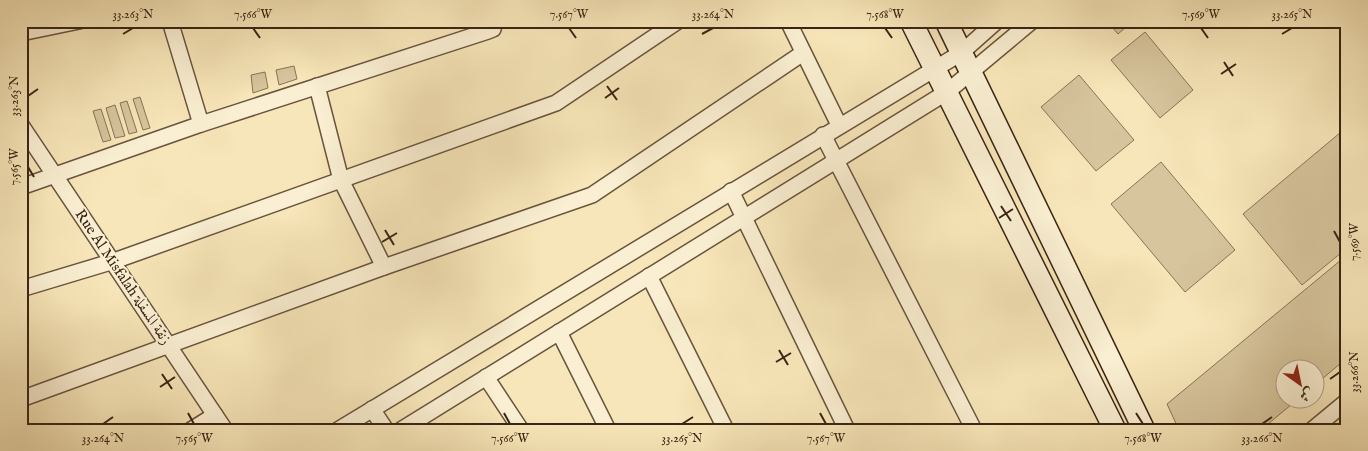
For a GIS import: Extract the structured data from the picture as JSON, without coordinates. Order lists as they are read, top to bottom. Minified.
{"streets":{"street":["Rue Al Misfalah زنقة المسفلة"]},"north":"bottom right","coordinates":["33.263°N","7.566°W","7.567°W","33.264°N","7.568°W","7.569°W","33.265°N","7.565°W","33.266°N"]}
